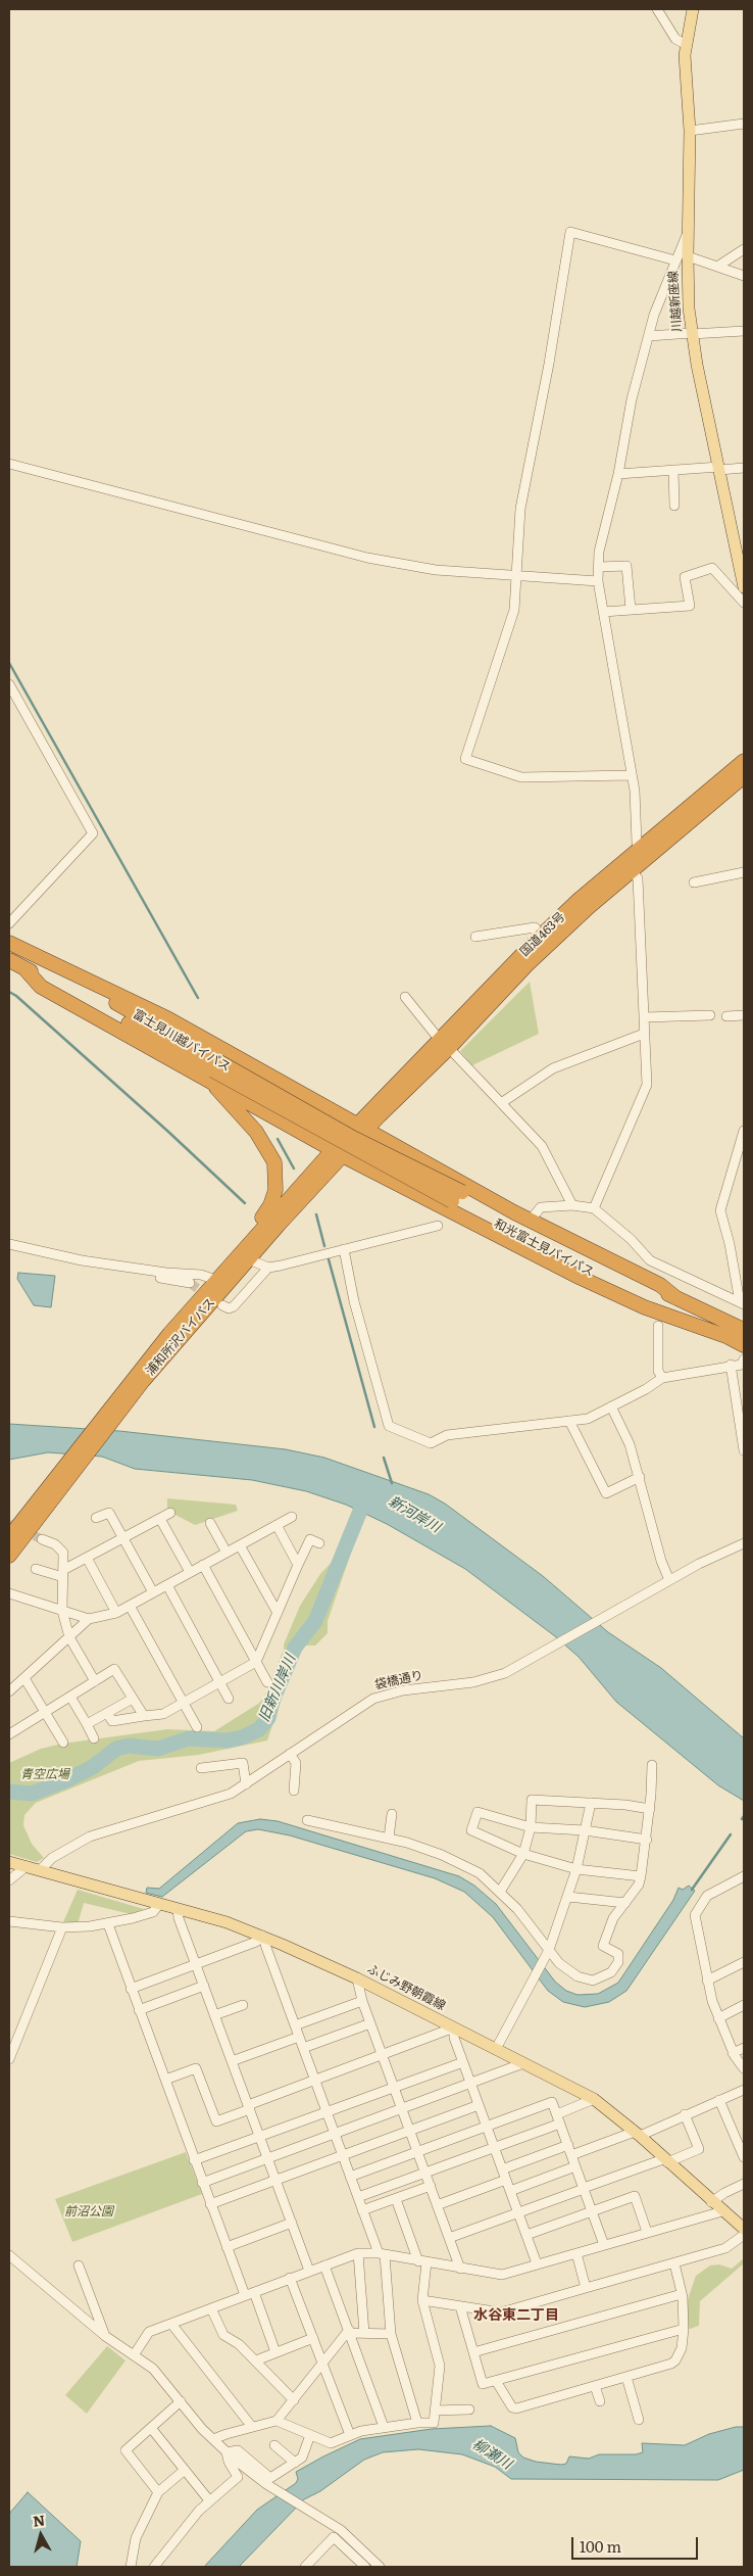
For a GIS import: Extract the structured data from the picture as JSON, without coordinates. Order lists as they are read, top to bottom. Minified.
{"streets":{"highway":["国道463号","富士見川越バイパス","和光富士見バイパス","浦和所沢バイパス"],"main road":["川越新座線","ふじみ野朝霞線"],"street":["袋橋通り"]},"crossings":[["国道463号","富士見川越バイパス"],["国道463号","和光富士見バイパス"],["国道463号","浦和所沢バイパス"],["富士見川越バイパス","和光富士見バイパス"],["富士見川越バイパス","浦和所沢バイパス"],["和光富士見バイパス","浦和所沢バイパス"],["袋橋通り","ふじみ野朝霞線"]],"districts":["水谷東二丁目"],"water":["新河岸川","旧新川岸川","柳瀬川"],"parks":["青空広場","前沼公園"],"scale_bar":"100 m","north":"top"}
